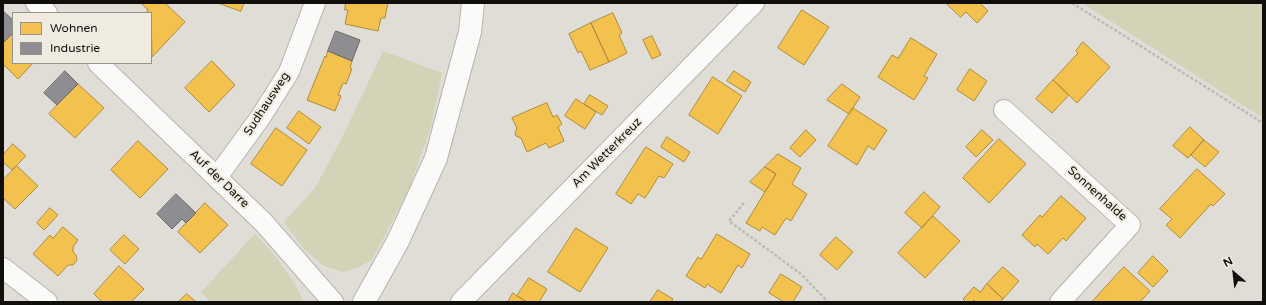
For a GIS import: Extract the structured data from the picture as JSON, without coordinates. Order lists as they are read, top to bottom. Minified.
{"streets":{"street":["Sudhausweg","Am Wetterkreuz","Auf der Darre","Sonnenhalde"]},"crossings":[["Sudhausweg","Auf der Darre"]],"legend":["Wohnen","Industrie"],"north":"top left"}
